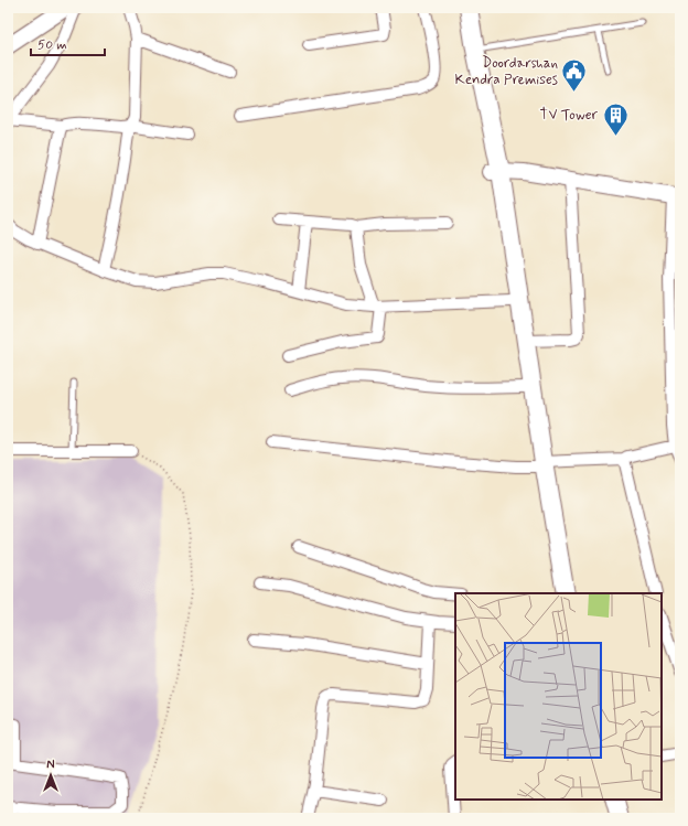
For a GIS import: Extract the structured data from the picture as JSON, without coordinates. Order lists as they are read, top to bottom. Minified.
{"places":{"public building":["Doordarshan Kendra Premises"],"building":["TV Tower"]},"scale_bar":"50 m","north":"top"}
